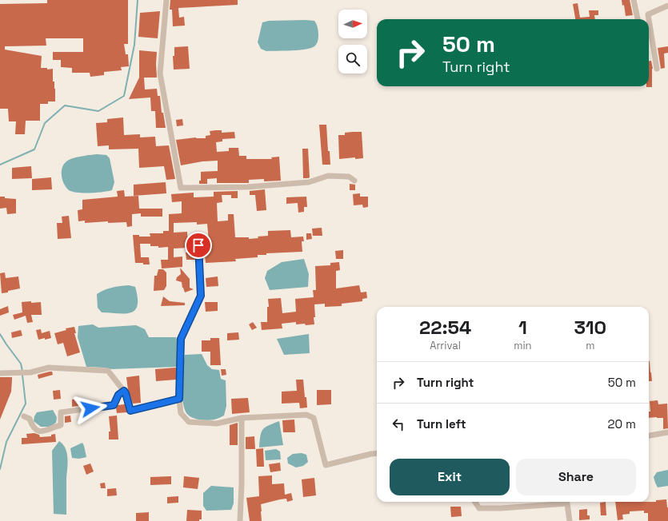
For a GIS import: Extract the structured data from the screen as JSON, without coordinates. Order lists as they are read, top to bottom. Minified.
{"north":"right","page":{"turn":["50 m","Turn right"],"eta":["22:54","Arrival","1","min","310","m"],"list":[{"name":"Turn right","value":"50 m"},{"name":"Turn left","value":"20 m"}],"buttons":["Exit","Share"]}}
